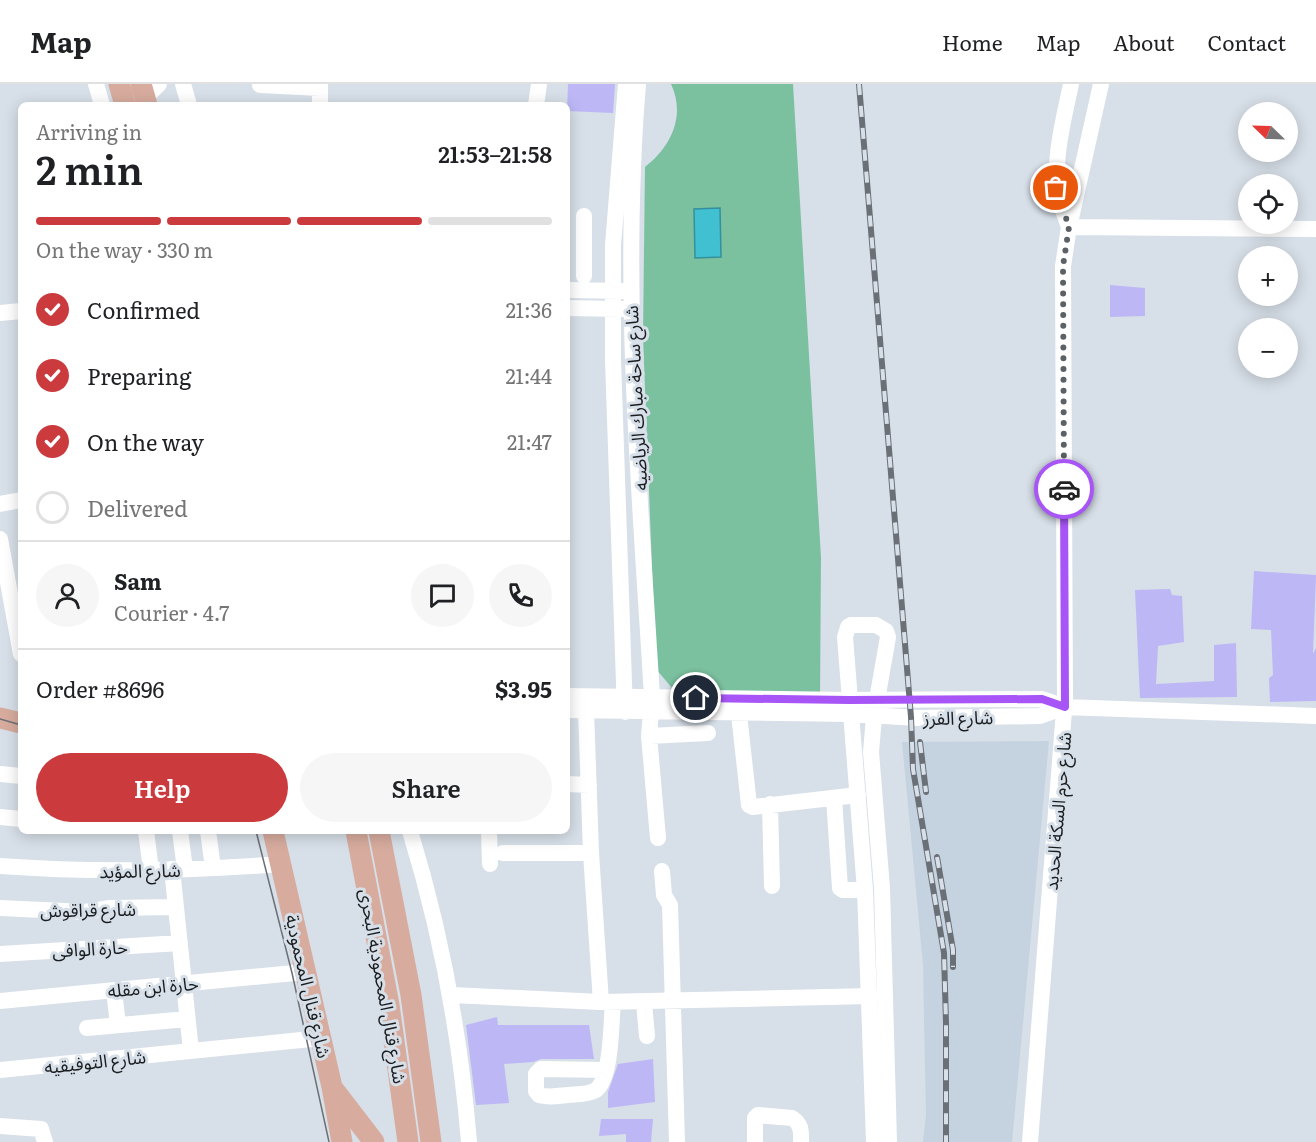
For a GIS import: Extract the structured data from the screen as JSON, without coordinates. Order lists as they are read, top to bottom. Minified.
{"streets":{"main road":["شارع قنال المحمودية","شارع قنال المحمودية البحرى"],"street":["شارع ساحة مبارك الرياضيه","شارع الفرز","شارع حرم السكة الحديد","شارع المؤيد","شارع قراقوش","حارة الوافى","حارة ابن مقله","شارع التوفيقيه"]},"crossings":[["شارع ساحة مبارك الرياضيه","شارع الفرز"],["شارع الفرز","شارع حرم السكة الحديد"],["شارع المؤيد","شارع قنال المحمودية"],["حارة ابن مقله","شارع قنال المحمودية"],["شارع قنال المحمودية","شارع التوفيقيه"]],"north":"top left","page":{"header":"Map","nav":["Home","Map","About","Contact"],"map_buttons":["+","−"],"heading":["2 min","Arriving in","21:53–21:58"],"panel":["Sam","Courier · 4.7","Order #8696","$3.95"],"bar":"On the way · 330 m","list":[["Confirmed","21:36"],["Preparing","21:44"],["On the way","21:47"],"Delivered"],"buttons":["Help","Share"]}}
